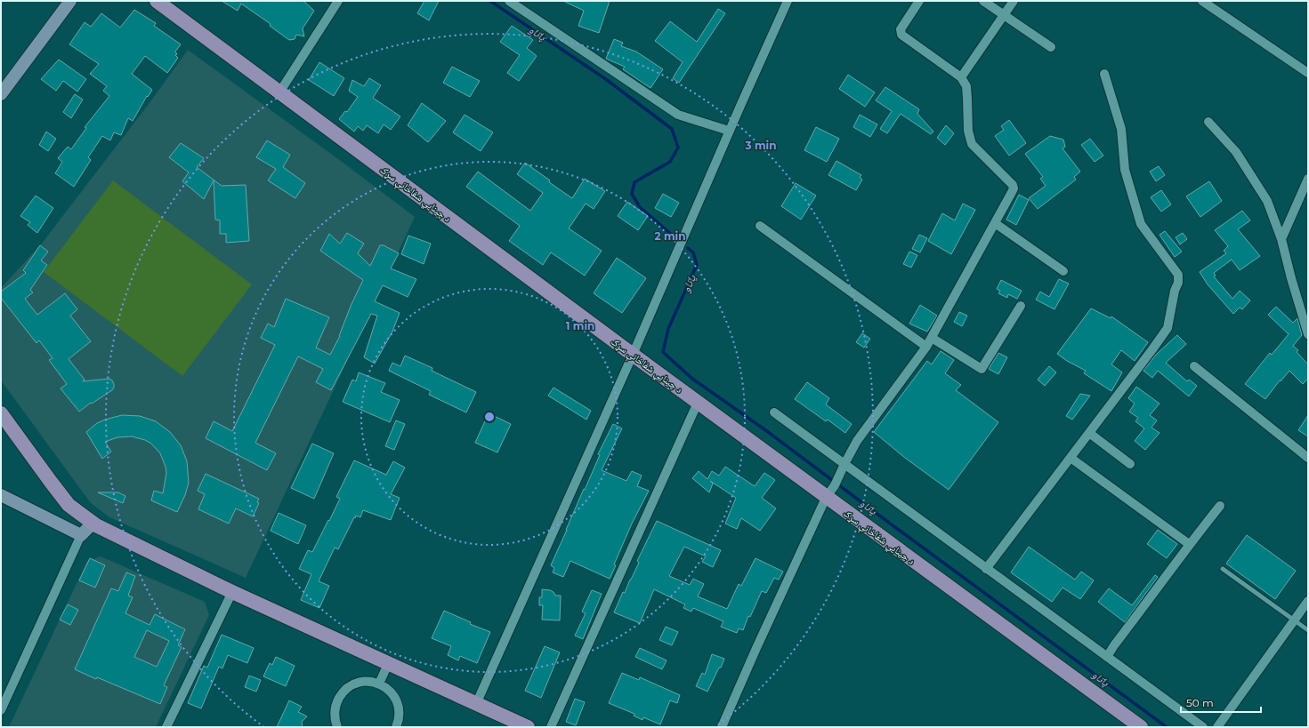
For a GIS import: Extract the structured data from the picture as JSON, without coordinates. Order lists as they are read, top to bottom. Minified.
{"streets":{"main road":["د چينايي شفاخانې سړک"]},"water":["پاتاو"],"scale_bar":"50 m","rings":["3 min","2 min","1 min"]}
